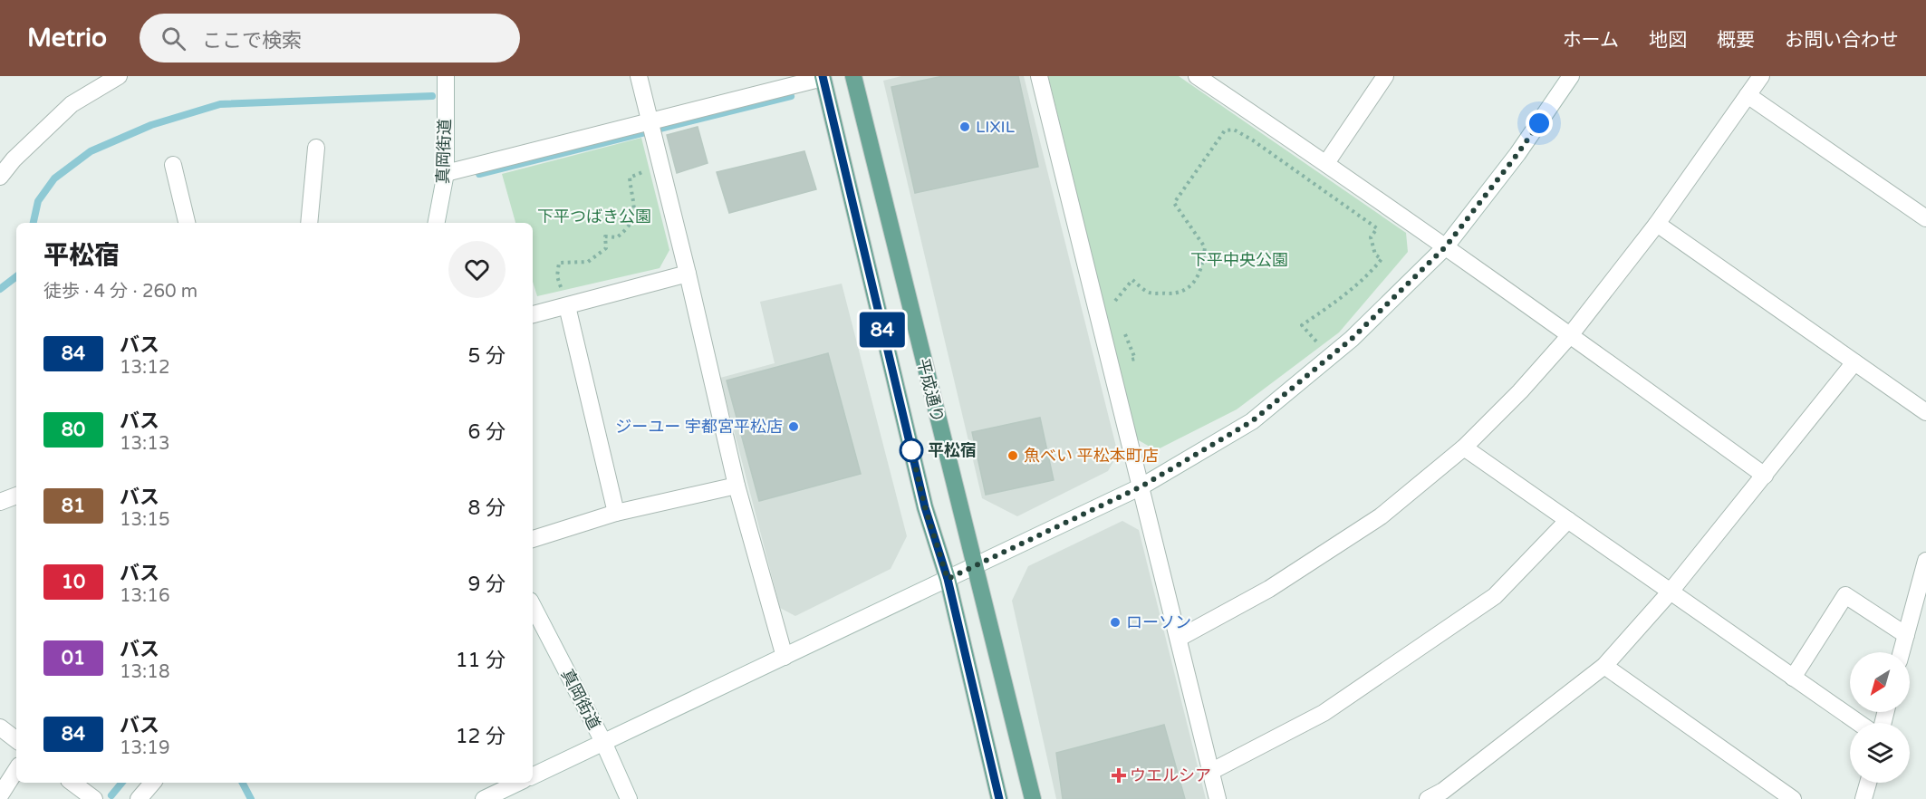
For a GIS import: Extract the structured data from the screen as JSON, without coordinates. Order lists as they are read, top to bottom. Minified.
{"streets":{"main road":["平成通り"],"street":["真岡街道"]},"parks":["下平つばき公園","下平中央公園"],"places":{"other":["LIXIL","ジーユー 宇都宮平松店","平松宿","魚べい 平松本町店","ローソン"],"health":["ウエルシア"]},"lines":["bus line 84"],"north":"bottom left","page":{"header":"Metrio","search":"ここで検索","nav":["ホーム","地図","概要","お問い合わせ"],"on_map":"84","heading":["平松宿","徒歩 · 4 分 · 260 m"],"list":[{"mark":"84","name":"バス","note":"13:12","value":"5 分"},{"mark":"80","name":"バス","note":"13:13","value":"6 分"},{"mark":"81","name":"バス","note":"13:15","value":"8 分"},{"mark":"10","name":"バス","note":"13:16","value":"9 分"},{"mark":"01","name":"バス","note":"13:18","value":"11 分"},{"mark":"84","name":"バス","note":"13:19","value":"12 分"}]}}
